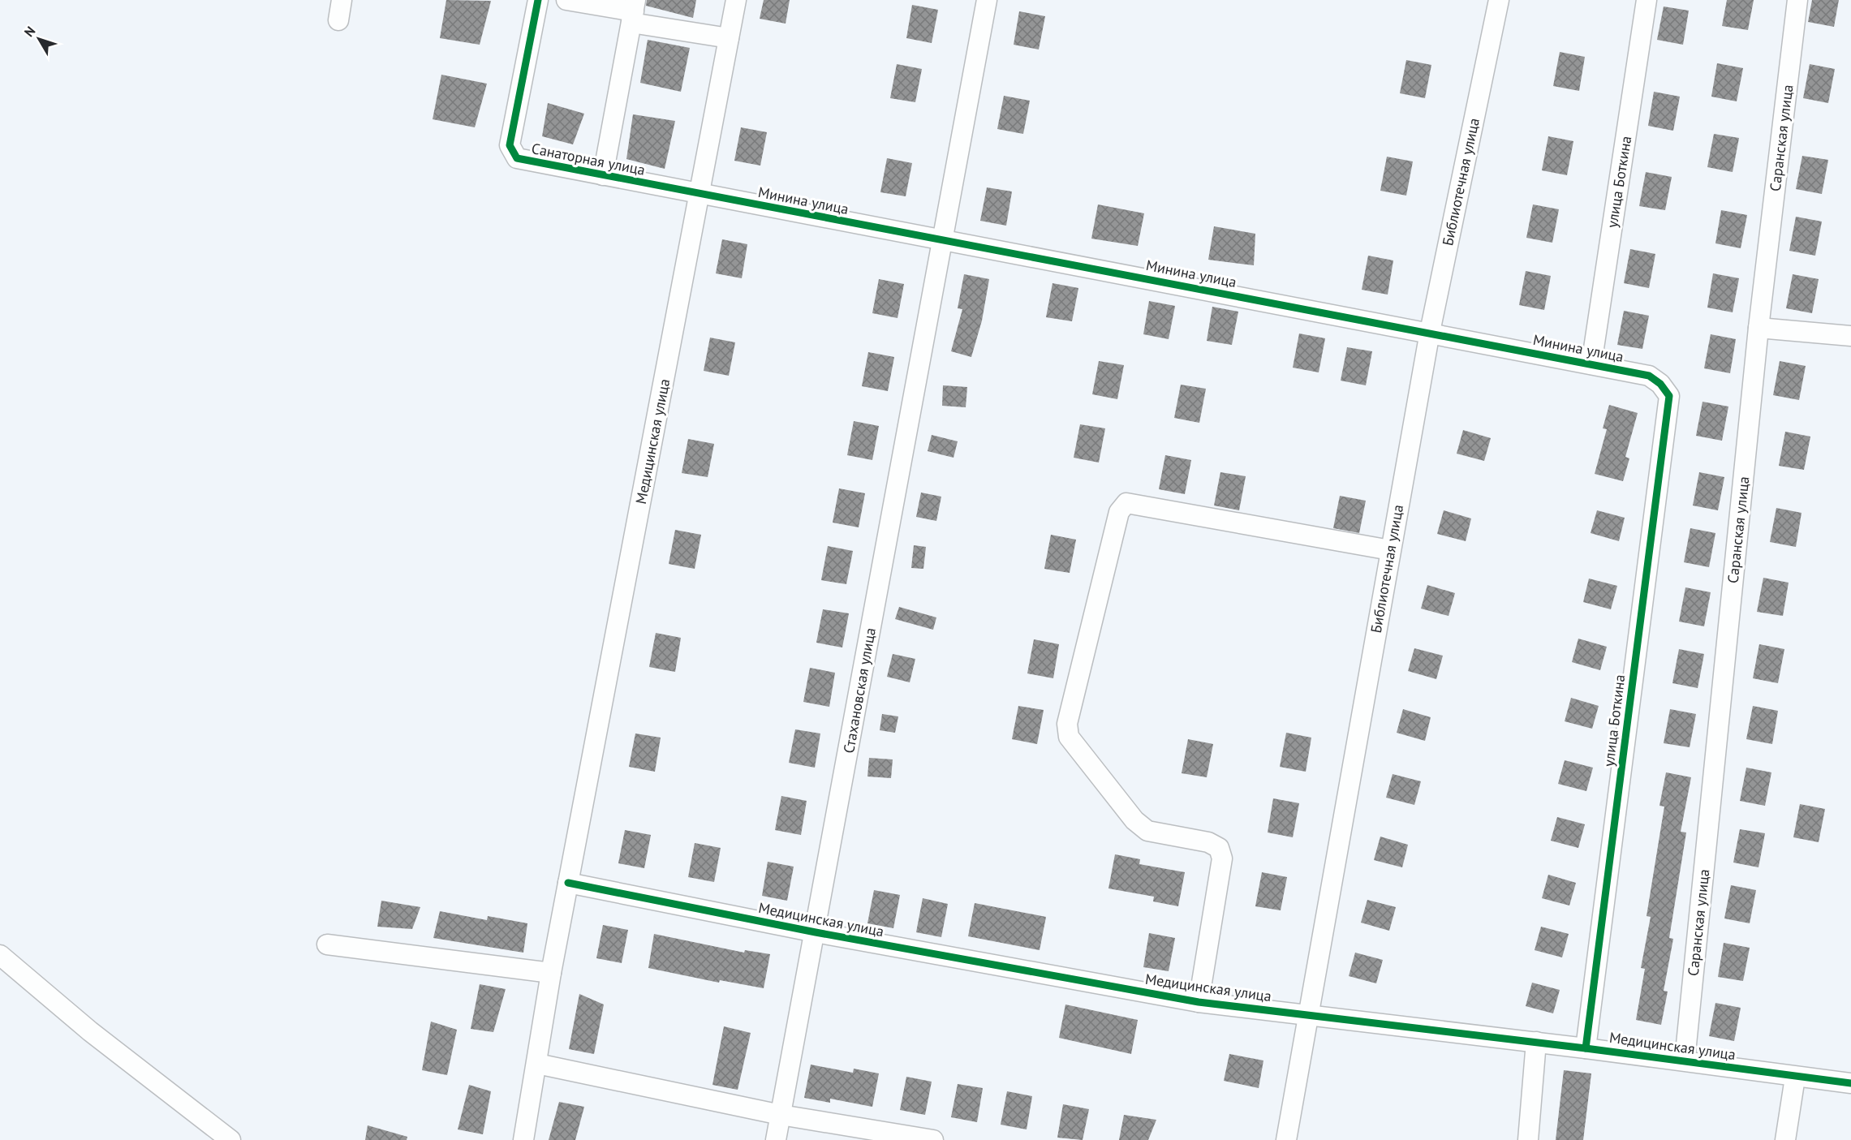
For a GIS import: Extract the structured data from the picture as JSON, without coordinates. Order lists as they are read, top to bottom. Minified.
{"streets":{"street":["Саранская улица","Санаторная улица","Библиотечная улица","улица Боткина","Минина улица","Медицинская улица","Стахановская улица"]},"crossings":[["Саранская улица","Медицинская улица"],["Санаторная улица","Минина улица"],["Санаторная улица","Медицинская улица"],["Библиотечная улица","Минина улица"],["Библиотечная улица","Медицинская улица"],["улица Боткина","Минина улица"],["улица Боткина","Медицинская улица"],["Минина улица","Медицинская улица"],["Минина улица","Стахановская улица"],["Медицинская улица","Стахановская улица"]],"north":"top left"}
